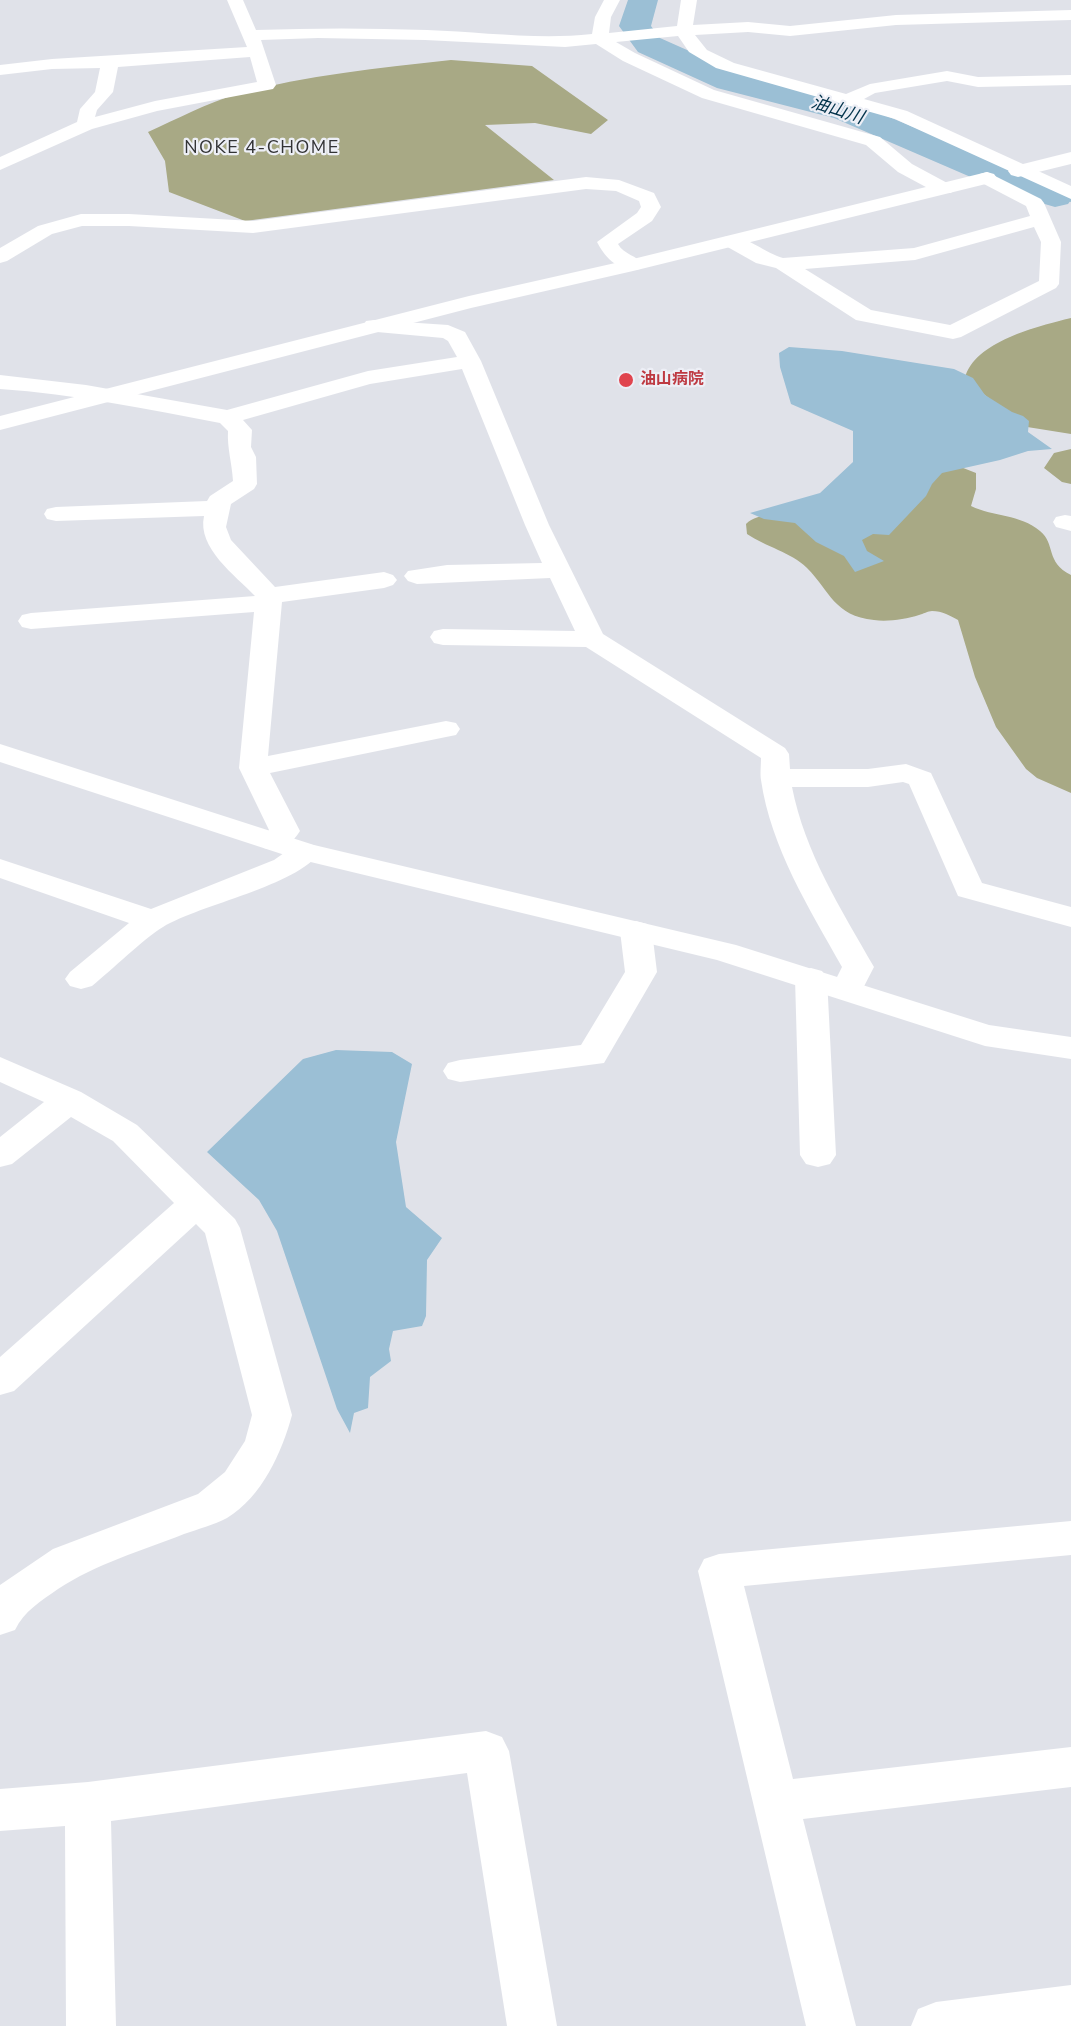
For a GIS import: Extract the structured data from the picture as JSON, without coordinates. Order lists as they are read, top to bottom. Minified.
{"districts":["NOKE 4-CHOME"],"water":["油山川"],"places":["油山病院"]}
